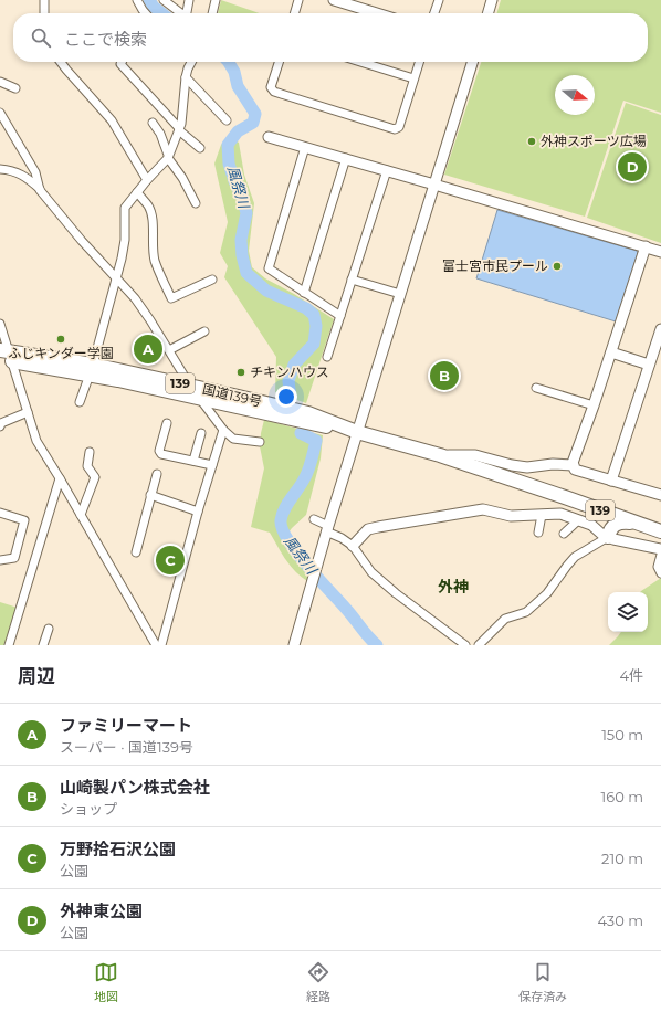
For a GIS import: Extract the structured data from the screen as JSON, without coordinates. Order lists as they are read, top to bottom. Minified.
{"streets":{"highway":["139","国道139号"]},"crossings":[["139","国道139号"]],"districts":["外神"],"water":["風祭川"],"places":["外神スポーツ広場","富士宮市民プール","ふじキンダー学園","チキンハウス"],"north":"right","page":{"search":"ここで検索","pins":["D","A","B","C"],"heading":["周辺","4件"],"list":[{"mark":"A","name":"ファミリーマート","note":"スーパー · 国道139号","value":"150 m"},{"mark":"B","name":"山崎製パン株式会社","note":"ショップ","value":"160 m"},{"mark":"C","name":"万野拾石沢公園","note":"公園","value":"210 m"},{"mark":"D","name":"外神東公園","note":"公園","value":"430 m"}],"nav":["地図","経路","保存済み"]}}
